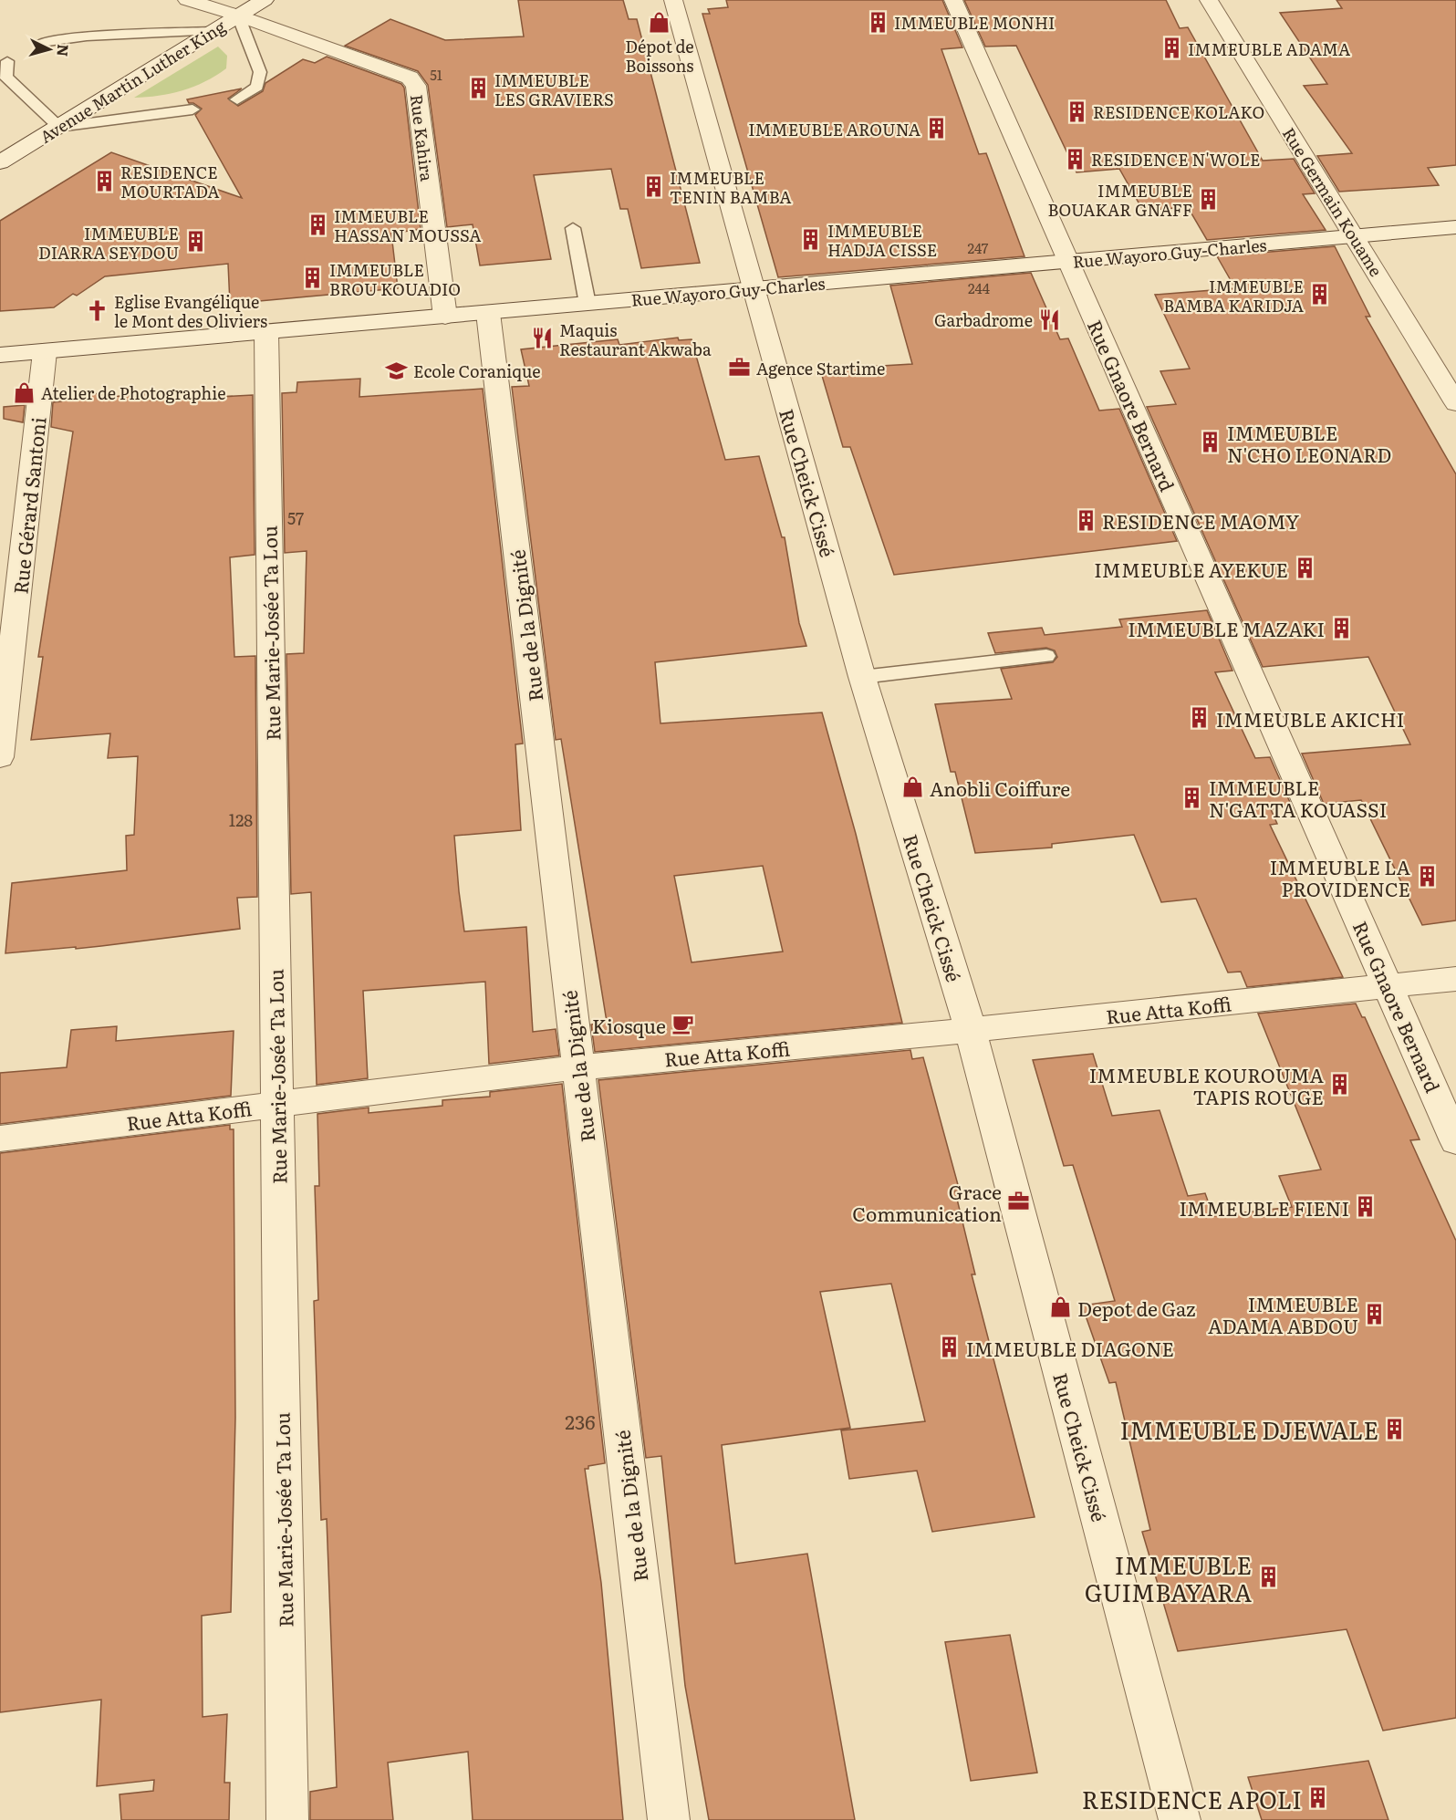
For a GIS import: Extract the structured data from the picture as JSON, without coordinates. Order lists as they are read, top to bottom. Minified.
{"streets":{"street":["Avenue Martin Luther King","Rue Kahira","Rue Germain Kouame","Rue Wayoro Guy-Charles","Rue Gnaore Bernard","Rue Cheick Cissé","Rue Gérard Santoni","Rue de la Dignité","Rue Marie-Josée Ta Lou","Rue Atta Koffi"]},"crossings":[["Avenue Martin Luther King","Rue Kahira"],["Rue Kahira","Rue Wayoro Guy-Charles"],["Rue Germain Kouame","Rue Wayoro Guy-Charles"],["Rue Wayoro Guy-Charles","Rue Gnaore Bernard"],["Rue Wayoro Guy-Charles","Rue Cheick Cissé"],["Rue Wayoro Guy-Charles","Rue Gérard Santoni"],["Rue Wayoro Guy-Charles","Rue de la Dignité"],["Rue Wayoro Guy-Charles","Rue Marie-Josée Ta Lou"],["Rue Gnaore Bernard","Rue Atta Koffi"],["Rue Cheick Cissé","Rue Atta Koffi"],["Rue de la Dignité","Rue Atta Koffi"],["Rue Marie-Josée Ta Lou","Rue Atta Koffi"]],"places":{"shop":["Dépot de Boissons","Atelier de Photographie","Anobli Coiffure","Depot de Gaz"],"building":["IMMEUBLE MONHI","IMMEUBLE ADAMA","IMMEUBLE LES GRAVIERS","RESIDENCE KOLAKO","IMMEUBLE AROUNA","RESIDENCE N'WOLE","RESIDENCE MOURTADA","IMMEUBLE TENIN BAMBA","IMMEUBLE BOUAKAR GNAFF","IMMEUBLE HASSAN MOUSSA","IMMEUBLE HADJA CISSE","IMMEUBLE DIARRA SEYDOU","IMMEUBLE BROU KOUADIO","IMMEUBLE BAMBA KARIDJA","IMMEUBLE N'CHO LEONARD","RESIDENCE MAOMY","IMMEUBLE AYEKUE","IMMEUBLE MAZAKI","IMMEUBLE AKICHI","IMMEUBLE N'GATTA KOUASSI","IMMEUBLE LA PROVIDENCE","IMMEUBLE KOUROUMA TAPIS ROUGE","IMMEUBLE FIENI","IMMEUBLE ADAMA ABDOU","IMMEUBLE DIAGONE","IMMEUBLE DJEWALE","IMMEUBLE GUIMBAYARA","RESIDENCE APOLI"],"church":["Eglise Evangélique le Mont des Oliviers"],"restaurant":["Garbadrome","Maquis Restaurant Akwaba"],"office":["Agence Startime","Grace Communication"],"school or university":["Ecole Coranique"],"cafe":["Kiosque"]},"house_numbers":["51","247","244","57","128","236"],"north":"right"}
